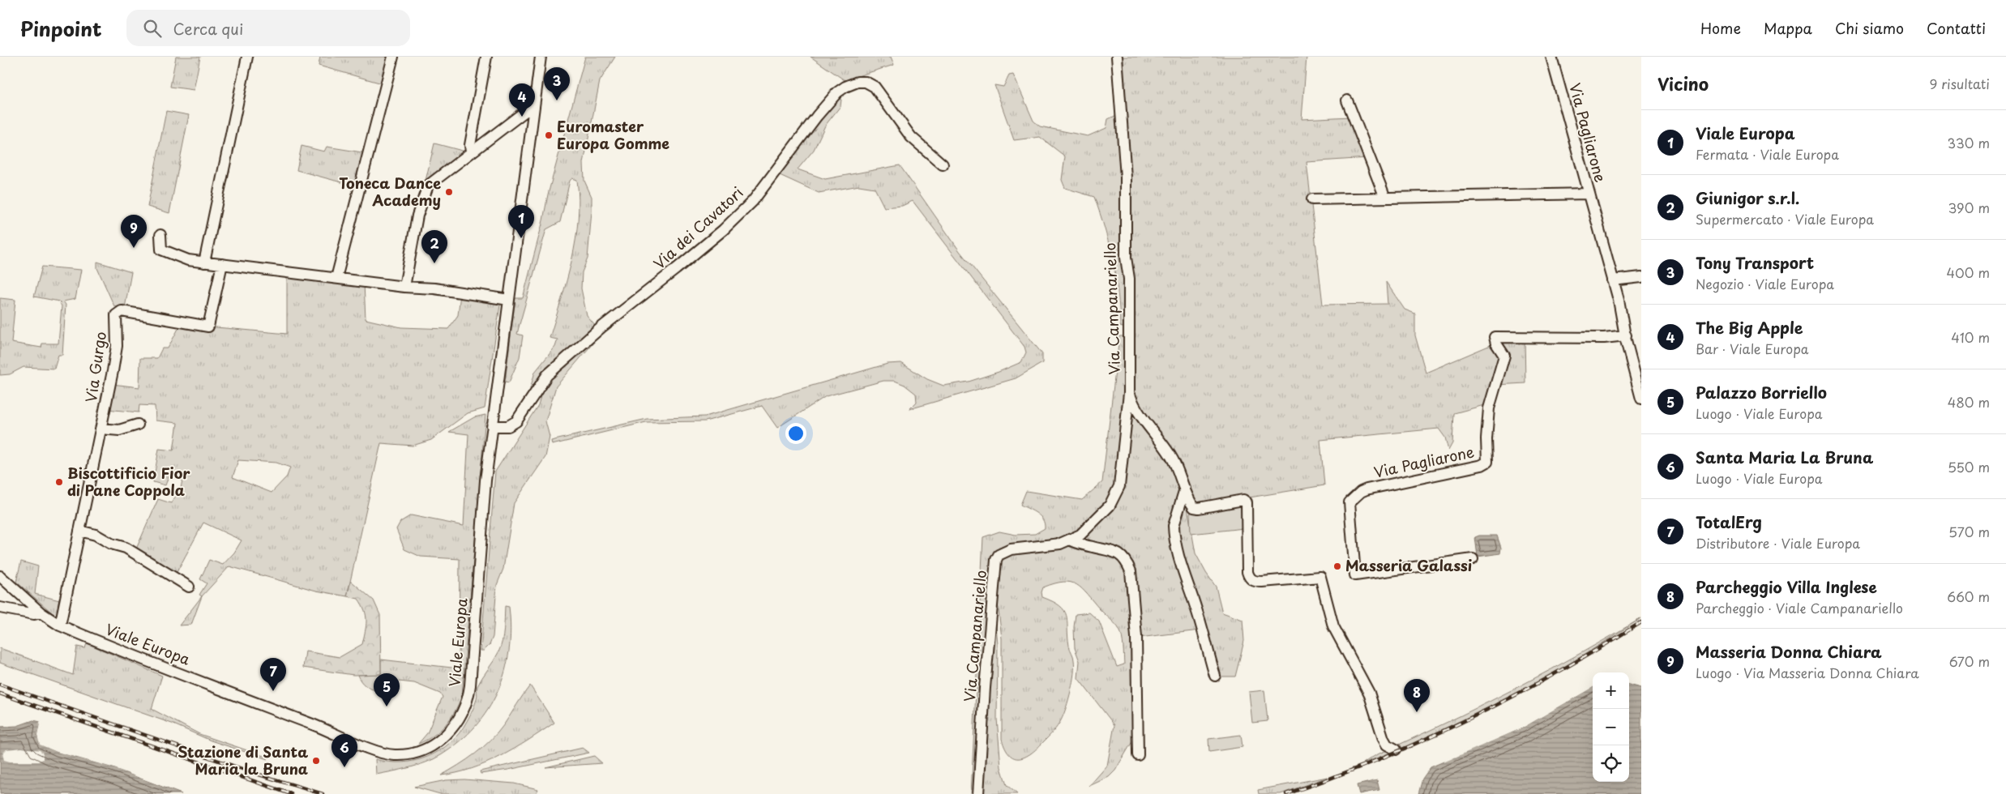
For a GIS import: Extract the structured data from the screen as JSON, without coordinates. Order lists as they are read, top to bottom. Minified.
{"streets":{"street":["Via Pagliarone","Via dei Cavatori","Via Campanariello","Via Gurgo","Viale Europa"]},"crossings":[["Via dei Cavatori","Viale Europa"],["Via Gurgo","Viale Europa"]],"places":["Euromaster Europa Gomme","Toneca Dance Academy","Biscottificio Fior di Pane Coppola","Masseria Galassi","Stazione di Santa Maria la Bruna"],"page":{"header":"Pinpoint","search":"Cerca qui","nav":["Home","Mappa","Chi siamo","Contatti"],"heading":["Vicino","9 risultati"],"pins":["3","4","1","9","2","7","5","8","6"],"list":[{"mark":"1","name":"Viale Europa","note":"Fermata · Viale Europa","value":"330 m"},{"mark":"2","name":"Giunigor s.r.l.","note":"Supermercato · Viale Europa","value":"390 m"},{"mark":"3","name":"Tony Transport","note":"Negozio · Viale Europa","value":"400 m"},{"mark":"4","name":"The Big Apple","note":"Bar · Viale Europa","value":"410 m"},{"mark":"5","name":"Palazzo Borriello","note":"Luogo · Viale Europa","value":"480 m"},{"mark":"6","name":"Santa Maria La Bruna","note":"Luogo · Viale Europa","value":"550 m"},{"mark":"7","name":"TotalErg","note":"Distributore · Viale Europa","value":"570 m"},{"mark":"8","name":"Parcheggio Villa Inglese","note":"Parcheggio · Viale Campanariello","value":"660 m"},{"mark":"9","name":"Masseria Donna Chiara","note":"Luogo · Via Masseria Donna Chiara","value":"670 m"}],"map_buttons":["+","−"]}}
